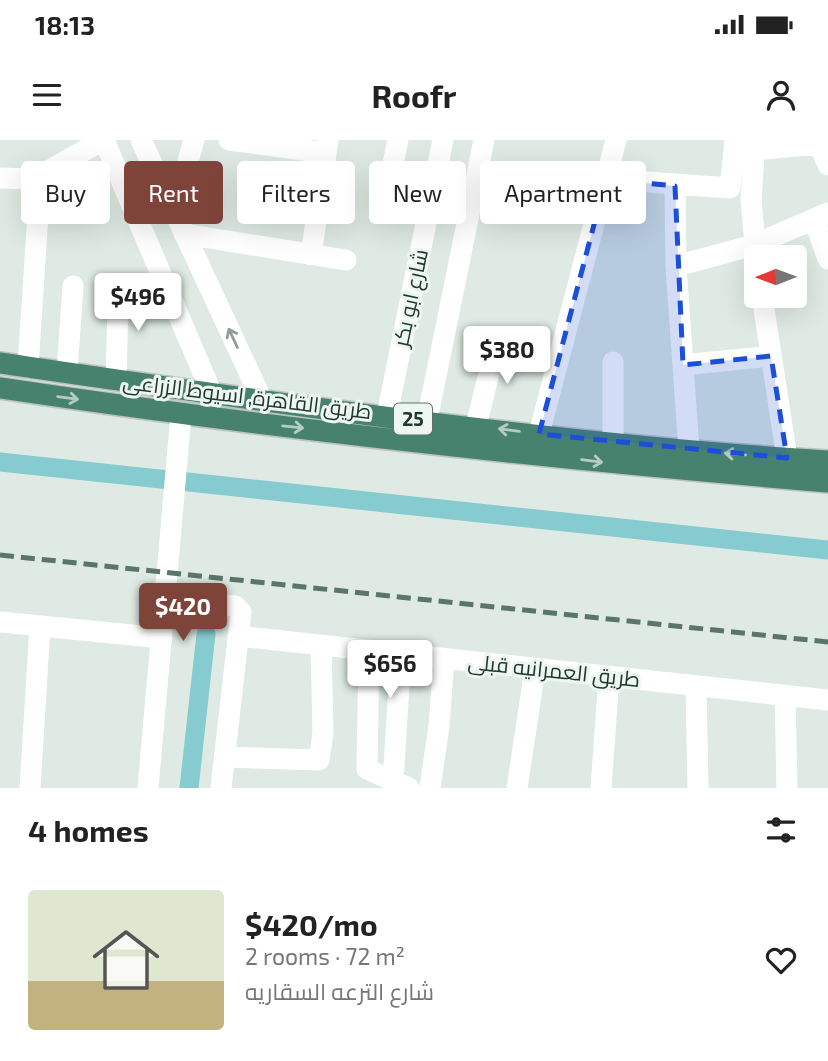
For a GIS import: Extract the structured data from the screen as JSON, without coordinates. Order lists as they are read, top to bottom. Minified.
{"streets":{"highway":["طريق القاهرة, اسيوط الزراعى","25"],"street":["شارع ابو بكر","طريق العمرانيه قبلى"]},"crossings":[["شارع ابو بكر","طريق القاهرة, اسيوط الزراعى"]],"north":"left","page":{"status":"18:13","header":"Roofr","chip":["Buy","Rent","Filters","New","Apartment"],"price":["$496","$380","$420","$656"],"heading":"4 homes","list":[{"name":"$420/mo","note":"2 rooms · 72 m² · شارع الترعه السقاريه"}]}}
